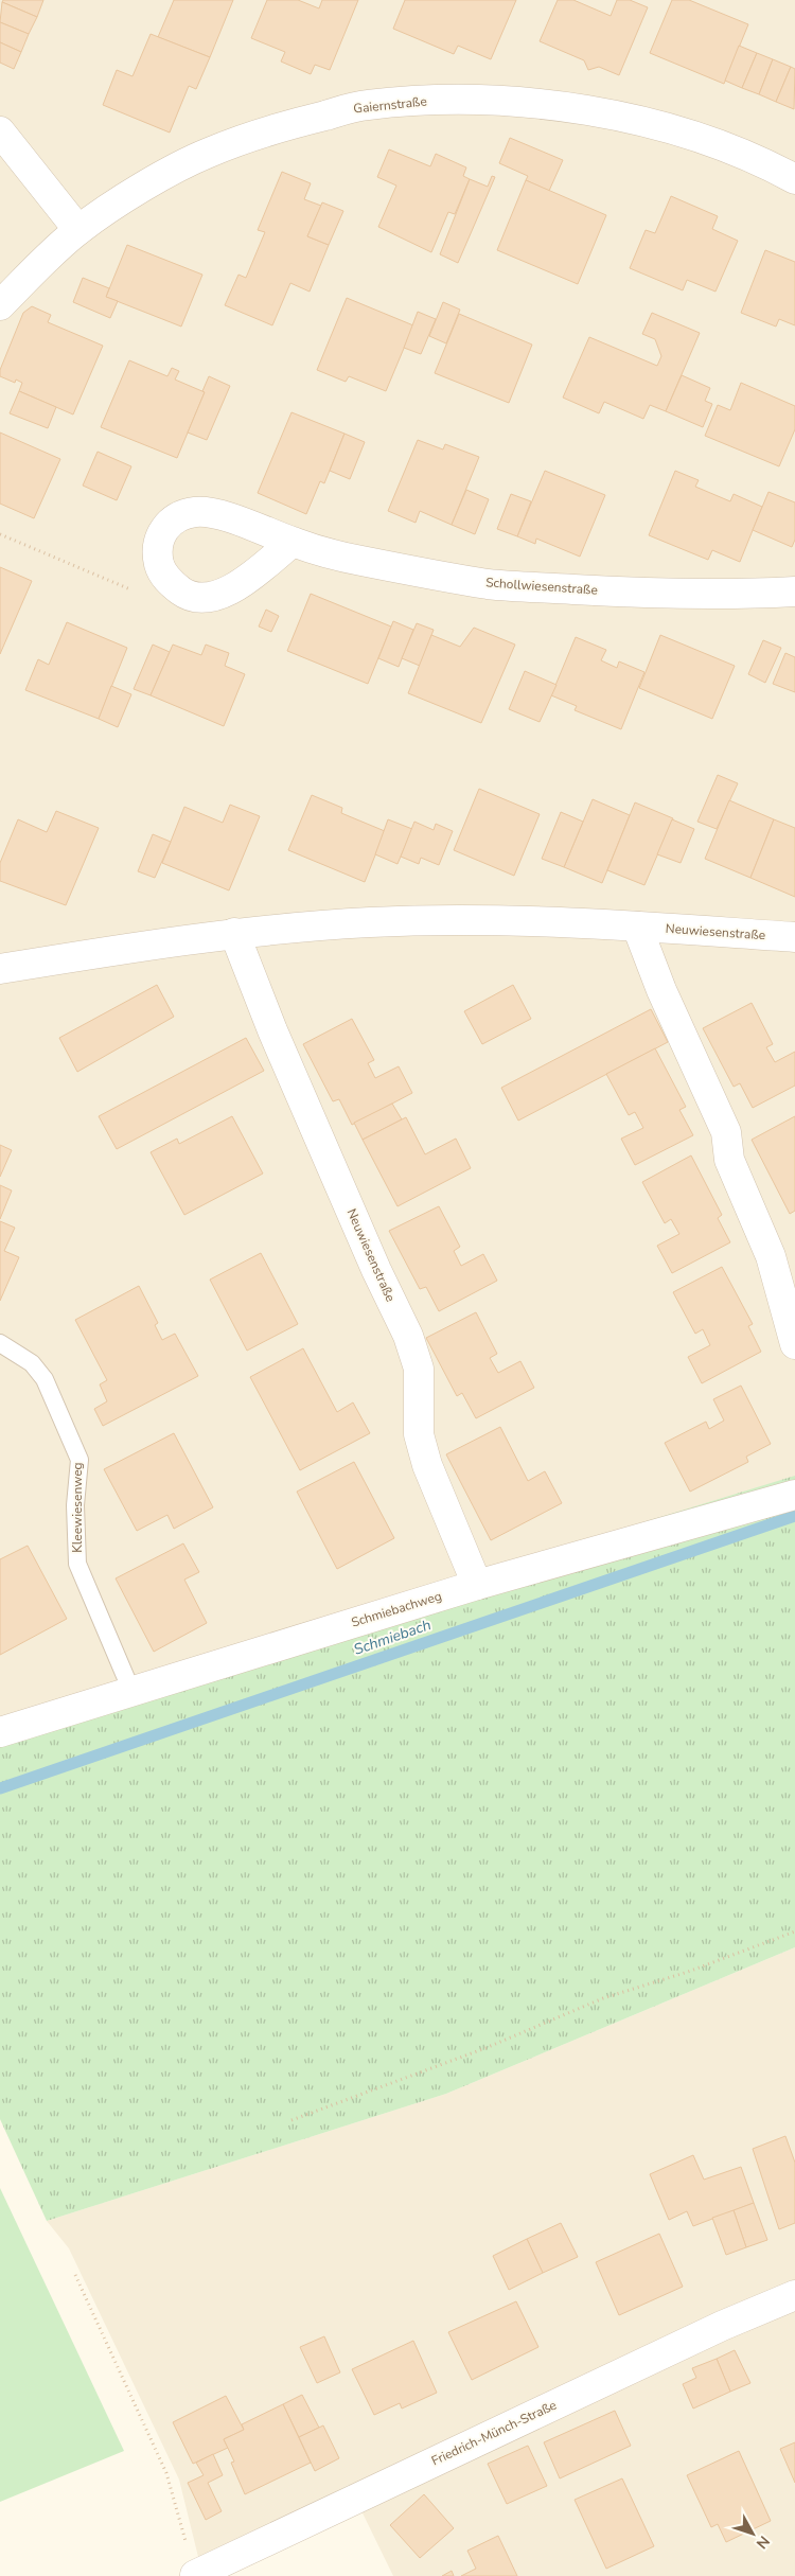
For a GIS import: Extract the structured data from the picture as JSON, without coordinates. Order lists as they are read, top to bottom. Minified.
{"streets":{"street":["Gaiernstraße","Schollwiesenstraße","Neuwiesenstraße","Schmiebachweg","Friedrich-Münch-Straße"],"lane":["Kleewiesenweg"]},"crossings":[["Neuwiesenstraße","Schmiebachweg"],["Kleewiesenweg","Schmiebachweg"]],"water":["Schmiebach"],"north":"bottom right"}
